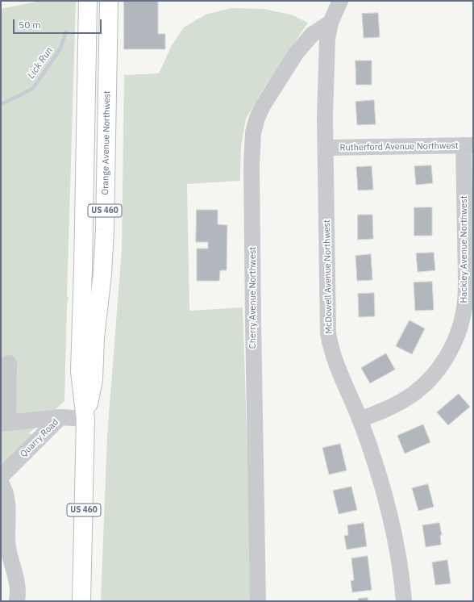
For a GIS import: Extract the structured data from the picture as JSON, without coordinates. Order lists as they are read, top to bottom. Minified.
{"streets":{"main road":["Orange Avenue Northwest","US 460"],"street":["Rutherford Avenue Northwest","Hackley Avenue Northwest","McDowell Avenue Northwest","Cherry Avenue Northwest","Quarry Road"]},"crossings":[["Orange Avenue Northwest","Quarry Road"],["Rutherford Avenue Northwest","Hackley Avenue Northwest"],["Rutherford Avenue Northwest","McDowell Avenue Northwest"],["Hackley Avenue Northwest","McDowell Avenue Northwest"],["McDowell Avenue Northwest","Cherry Avenue Northwest"]],"water":["Lick Run"],"scale_bar":"50 m"}
